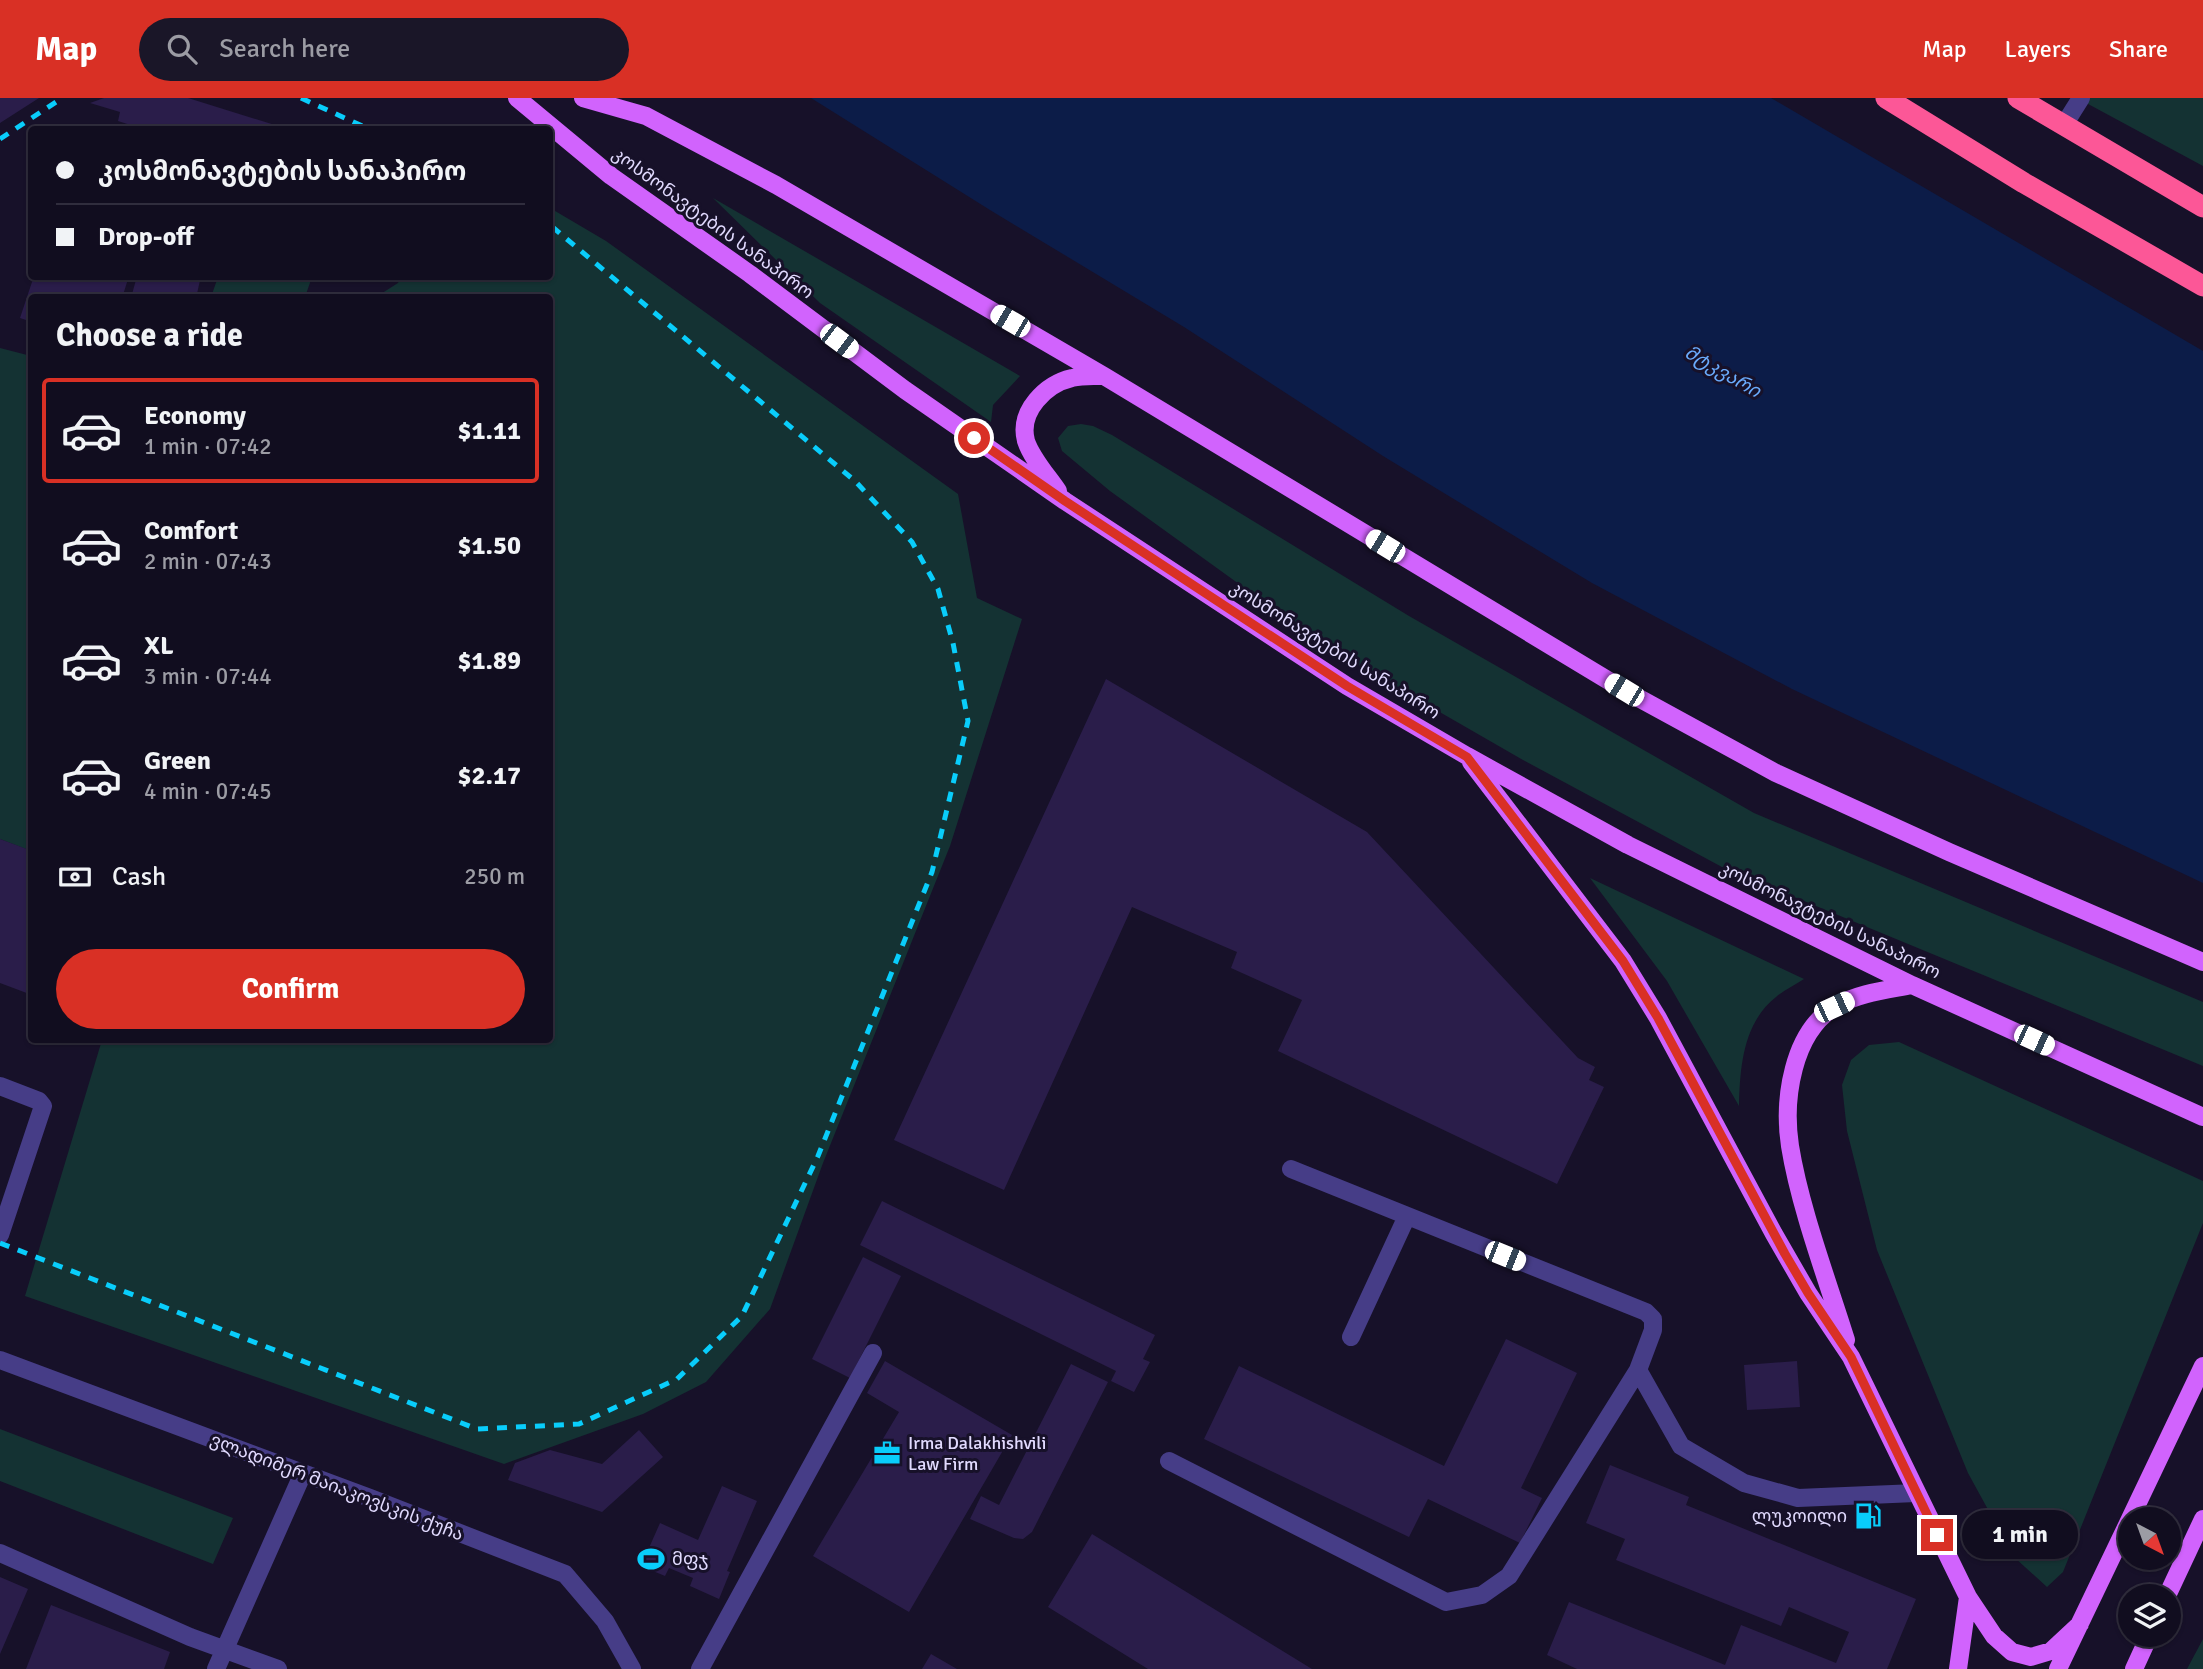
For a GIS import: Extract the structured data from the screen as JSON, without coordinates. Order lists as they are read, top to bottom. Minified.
{"streets":{"main road":["კოსმონავტების სანაპირო"],"street":["ვლადიმერ მაიაკოვსკის ქუჩა"]},"water":["მტკვარი"],"places":{"office":["Irma Dalakhishvili Law Firm"],"fuel station":["ლუკოილი"],"sports":["მფჯ"]},"north":"bottom right","page":{"header":"Map","search":"Search here","nav":["Map","Layers","Share"],"banner":["კოსმონავტების სანაპირო","Drop-off"],"heading":"Choose a ride","list":[{"name":"Economy","note":"1 min · 07:42","value":"$1.11"},{"name":"Comfort","note":"2 min · 07:43","value":"$1.50"},{"name":"XL","note":"3 min · 07:44","value":"$1.89"},{"name":"Green","note":"4 min · 07:45","value":"$2.17"}],"pay":["Cash","250 m"],"buttons":"Confirm","bubble":"1 min"}}
